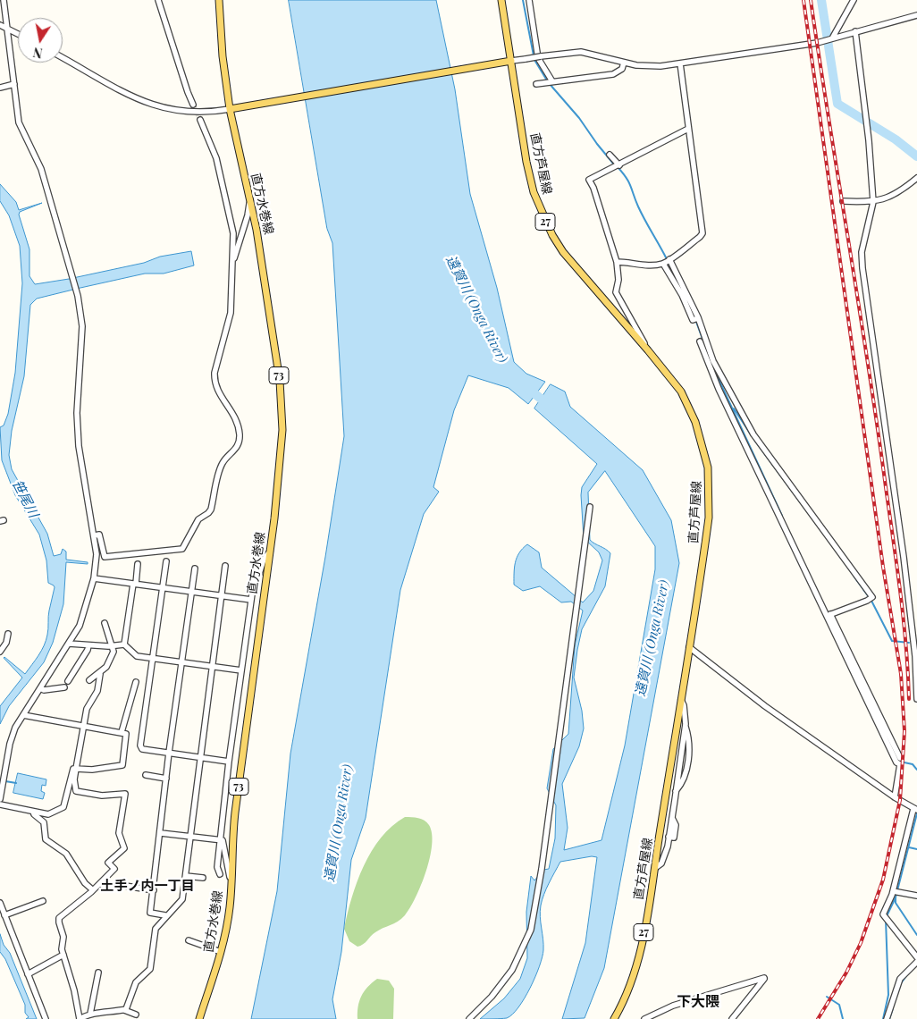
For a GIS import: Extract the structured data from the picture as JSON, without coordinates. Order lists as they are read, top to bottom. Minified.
{"streets":{"main road":["直方芦屋線","直方水巻線","27","73"]},"districts":["土手ノ内一丁目","下大隈"],"water":["遠賀川 (Onga River)","笹尾川"],"north":"bottom"}
